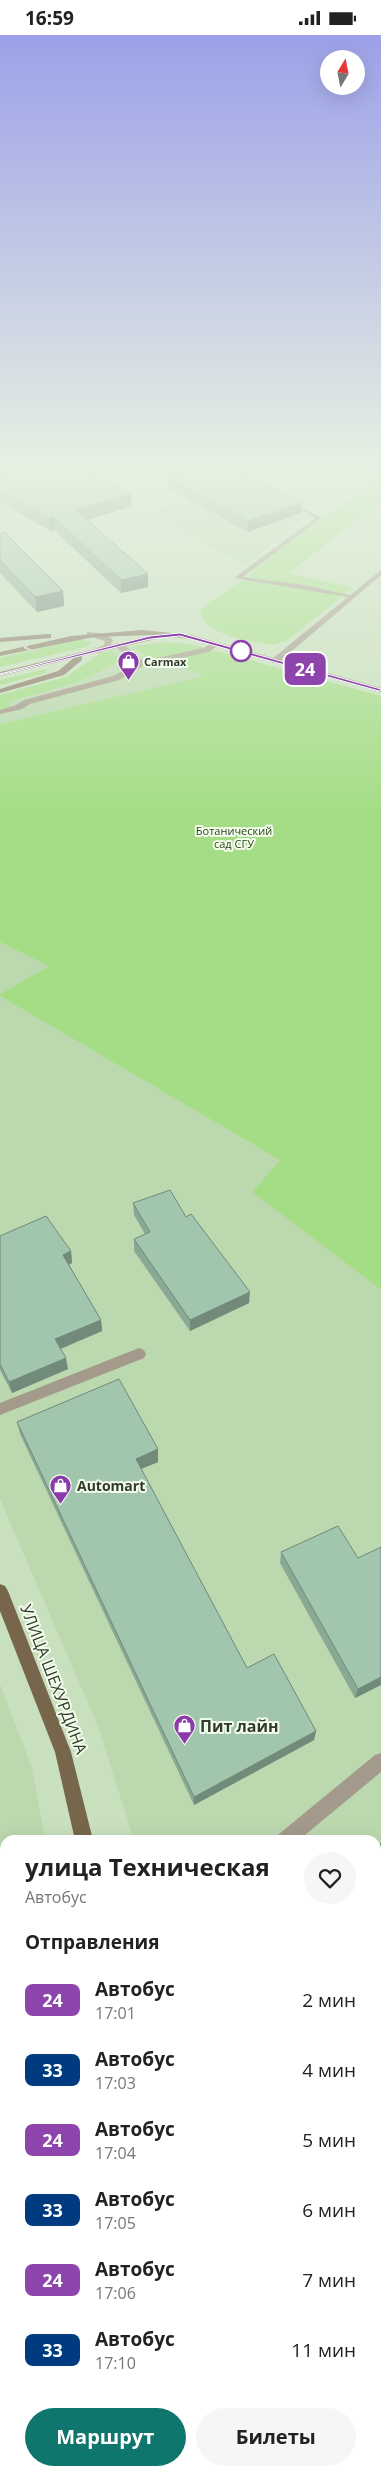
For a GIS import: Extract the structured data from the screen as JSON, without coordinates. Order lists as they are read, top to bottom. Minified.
{"streets":{"main road":["УЛИЦА ШЕХУРДИНА"]},"parks":["Ботанический сад СГУ"],"places":{"shop":["Carmax","Automart","Пит лайн"]},"lines":["bus line 24"],"north":"top","page":{"status":"16:59","on_map":"24","heading":[["улица Техническая","Автобус"],"Отправления"],"list":[{"mark":"24","name":"Автобус","note":"17:01","value":"2 мин"},{"mark":"33","name":"Автобус","note":"17:03","value":"4 мин"},{"mark":"24","name":"Автобус","note":"17:04","value":"5 мин"},{"mark":"33","name":"Автобус","note":"17:05","value":"6 мин"},{"mark":"24","name":"Автобус","note":"17:06","value":"7 мин"},{"mark":"33","name":"Автобус","note":"17:10","value":"11 мин"}],"buttons":["Маршрут","Билеты"]}}
